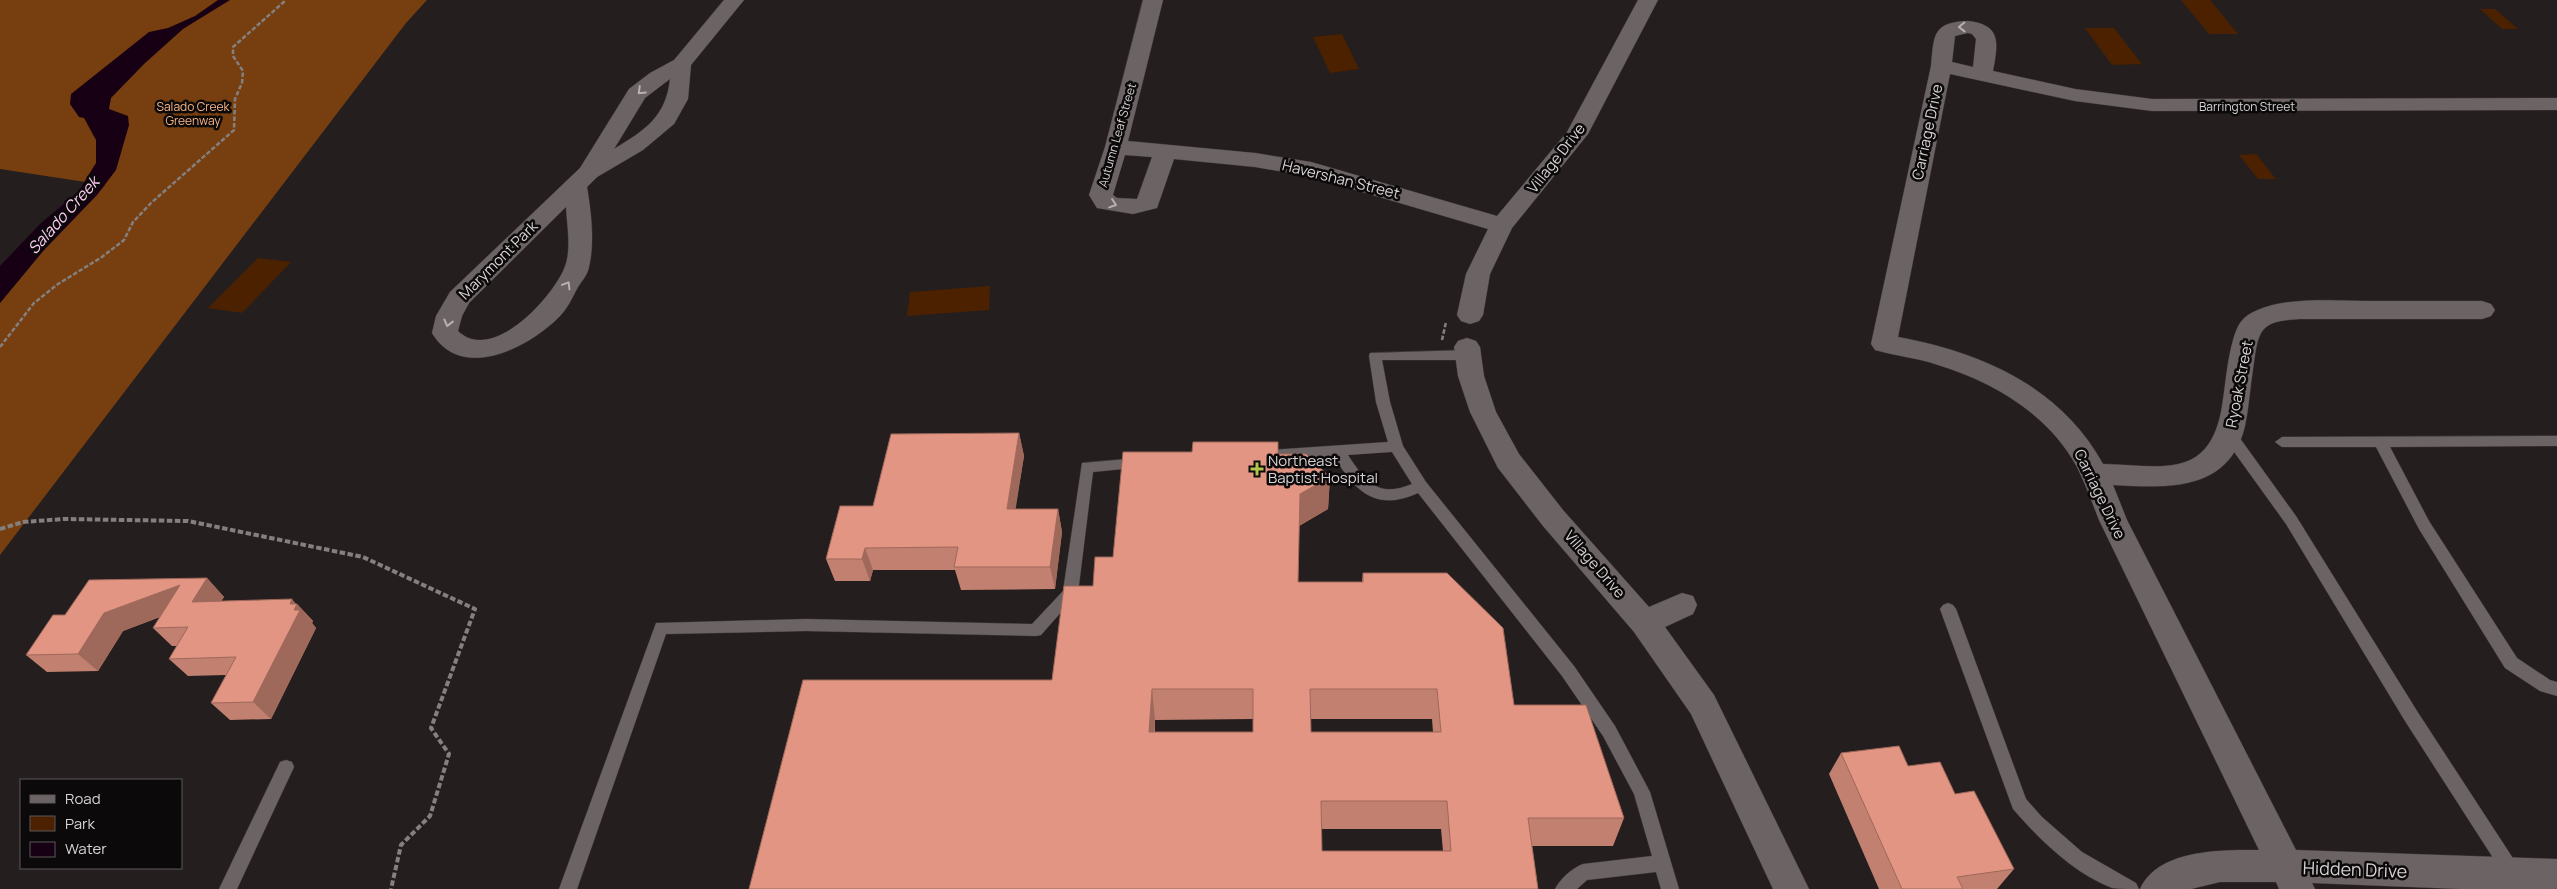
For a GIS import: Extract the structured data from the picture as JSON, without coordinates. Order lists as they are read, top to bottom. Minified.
{"streets":{"street":["Barrington Street","Carriage Drive","Autumn Leaf Street","Village Drive","Havershan Street","Marymont Park","Ryoak Street","Hidden Drive"]},"crossings":[["Barrington Street","Carriage Drive"],["Carriage Drive","Ryoak Street"],["Carriage Drive","Hidden Drive"],["Autumn Leaf Street","Havershan Street"],["Village Drive","Havershan Street"]],"water":["Salado Creek"],"parks":["Salado Creek Greenway"],"places":{"health":["Northeast Baptist Hospital"]},"legend":["Road","Park","Water"]}
